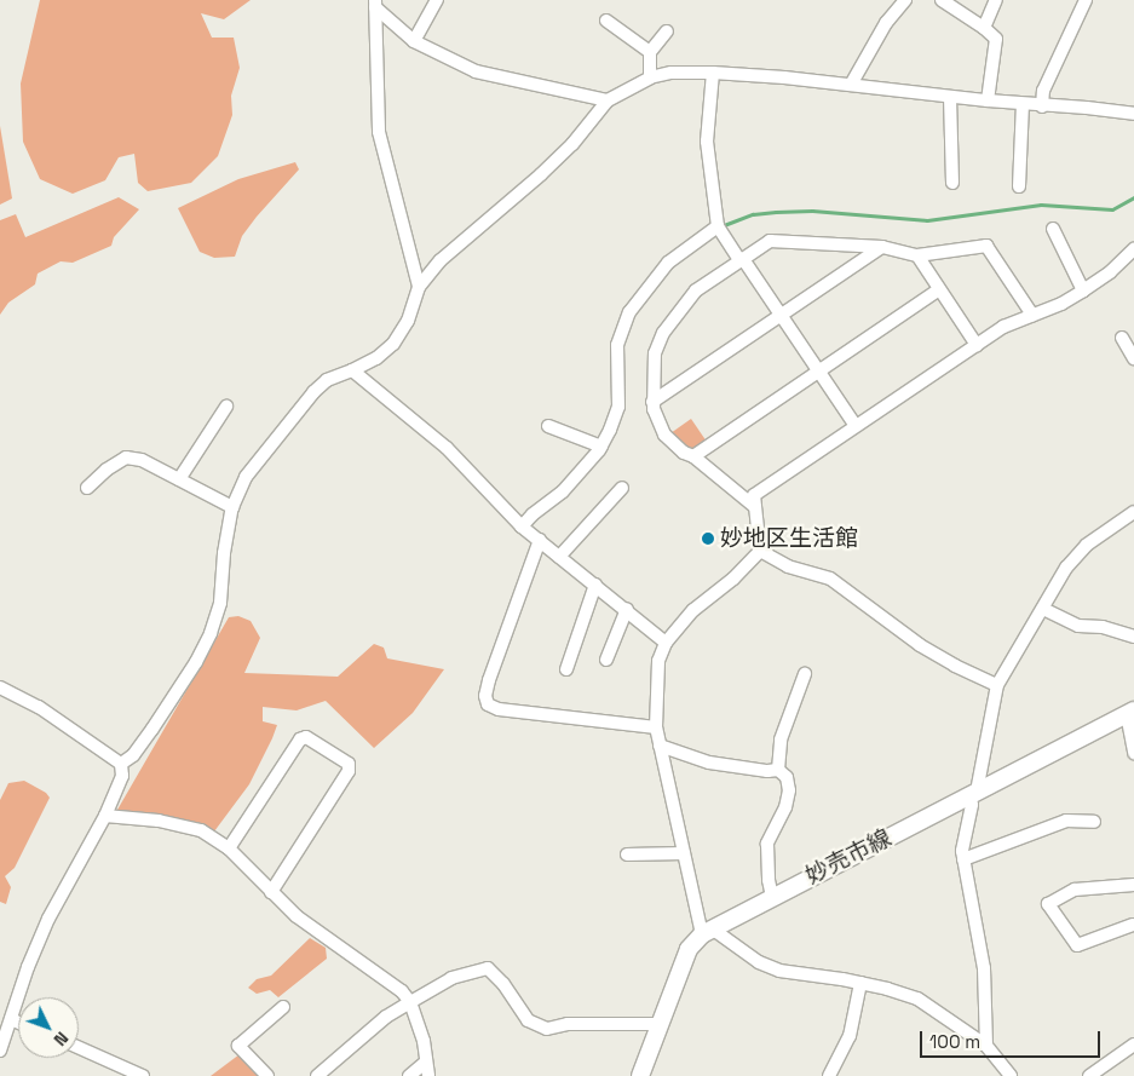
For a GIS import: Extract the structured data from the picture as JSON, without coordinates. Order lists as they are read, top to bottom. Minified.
{"streets":{"main road":["妙売市線"]},"places":["妙地区生活館"],"scale_bar":"100 m","north":"bottom right"}
